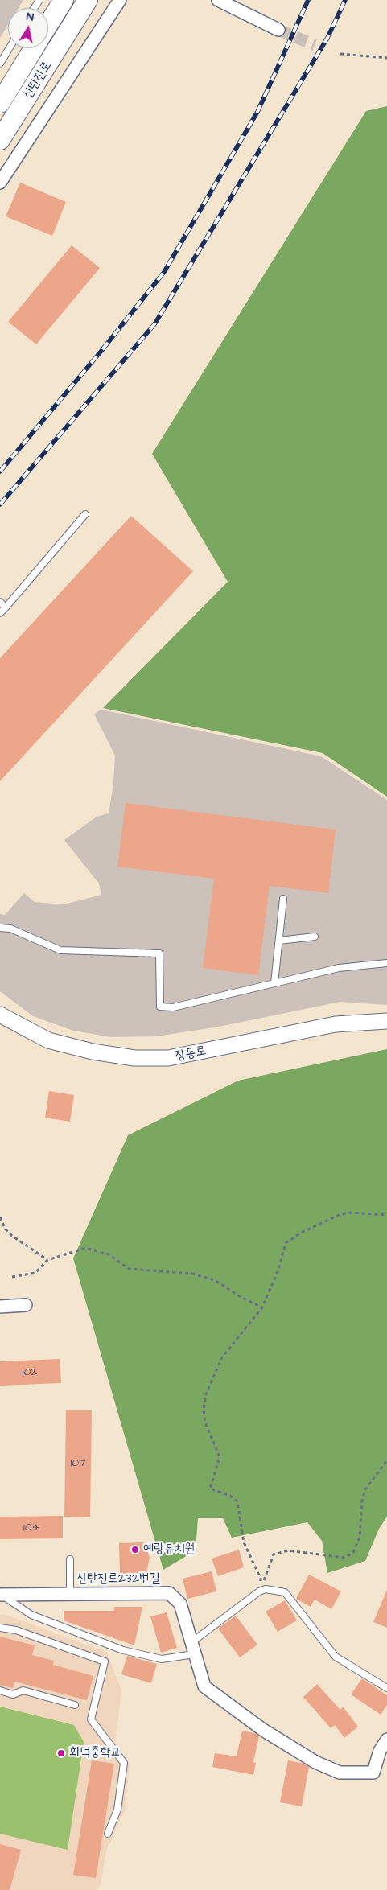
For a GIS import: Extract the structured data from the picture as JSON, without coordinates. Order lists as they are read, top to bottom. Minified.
{"streets":{"main road":["신탄진로"],"street":["장동로","신탄진로232번길"]},"places":["예랑유치원","회덕중학교"],"house_numbers":["102","107","104"],"north":"top"}
